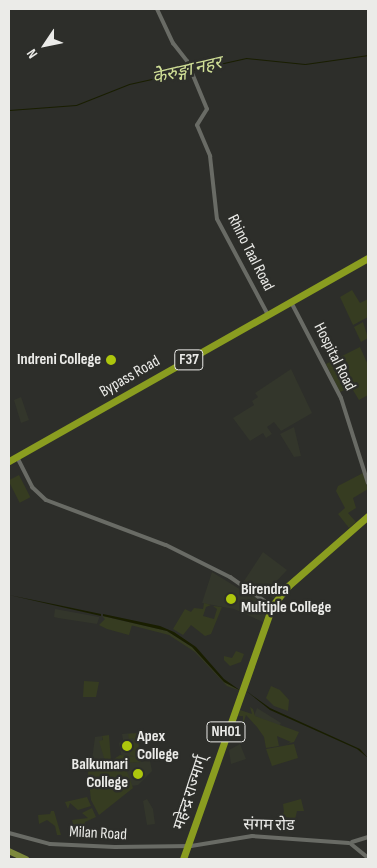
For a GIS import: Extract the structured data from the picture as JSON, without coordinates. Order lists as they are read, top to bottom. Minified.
{"streets":{"highway":["F37","Bypass Road","NH01","महेन्द्र राज्मार्ग्"],"street":["Rhino Taal Road","Hospital Road","संगम रोड","Milan Road"]},"crossings":[["Rhino Taal Road","Bypass Road"],["Hospital Road","Bypass Road"],["महेन्द्र राज्मार्ग्","संगम रोड"],["महेन्द्र राज्मार्ग्","Milan Road"],["संगम रोड","Milan Road"]],"water":["केेरुङ्गा नहर"],"places":["Indreni College","Birendra Multiple College","Apex College","Balkumari College"],"north":"bottom left"}
